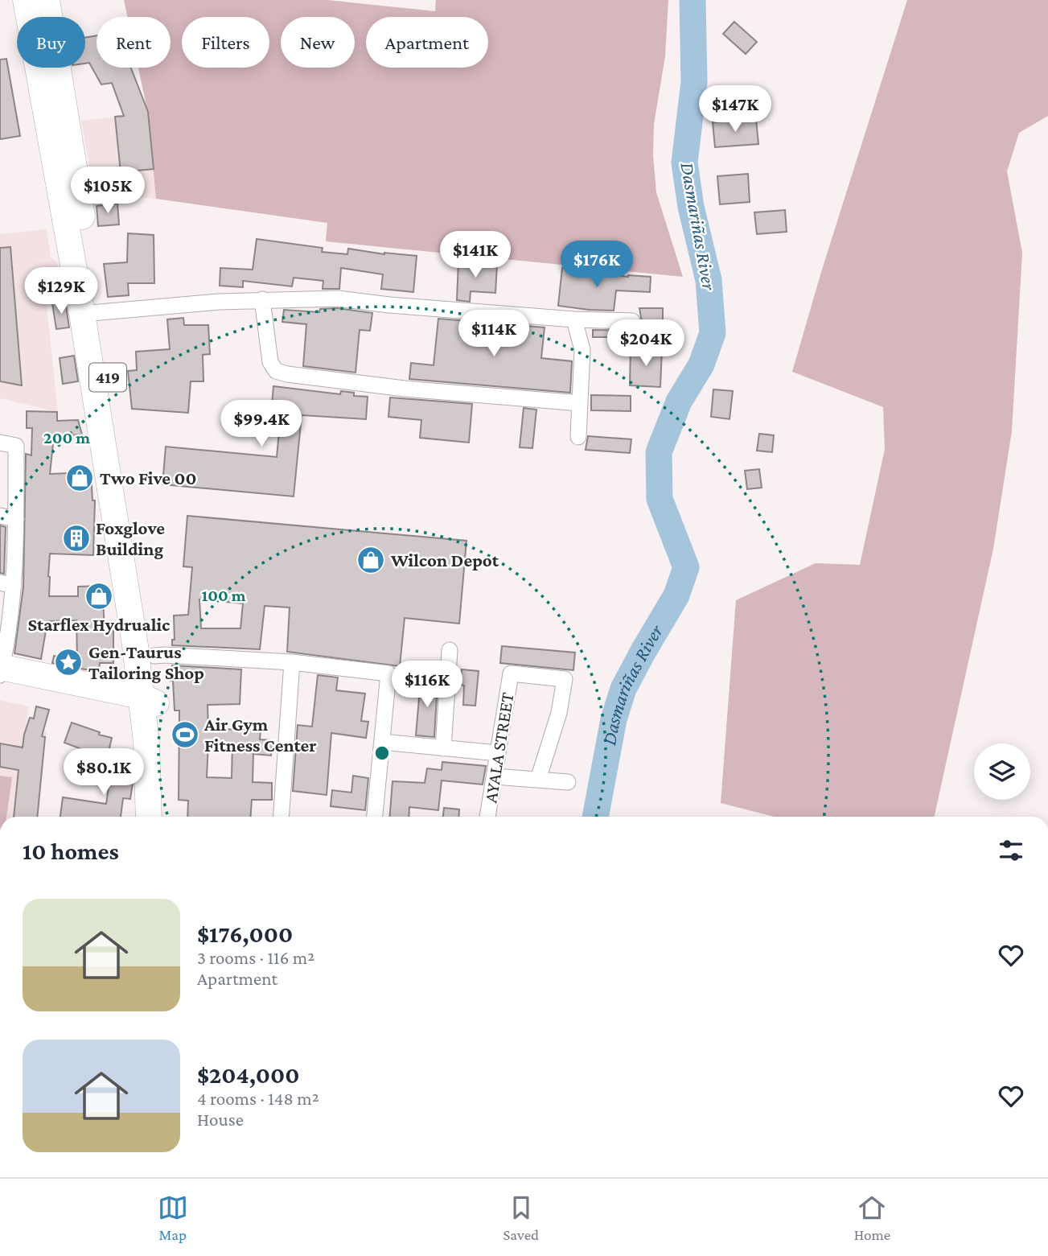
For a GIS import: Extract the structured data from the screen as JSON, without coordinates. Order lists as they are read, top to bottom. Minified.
{"streets":{"main road":["419"],"street":["AYALA STREET"]},"water":["Dasmariñas River"],"places":{"shop":["Two Five 00","Wilcon Depot","Starflex Hydrualic"],"building":["Foxglove Building"],"place":["Gen-Taurus Tailoring Shop"],"sports":["Air Gym Fitness Center"]},"page":{"chip":["Buy","Rent","Filters","New","Apartment"],"price":["$147K","$105K","$141K","$176K","$129K","$114K","$204K","$99.4K","$116K","$80.1K"],"heading":"10 homes","list":[{"name":"$176,000","note":"3 rooms · 116 m² · Apartment"},{"name":"$204,000","note":"4 rooms · 148 m² · House"}],"tabs":["Map","Saved","Home"]},"rings":["200 m","100 m"]}
